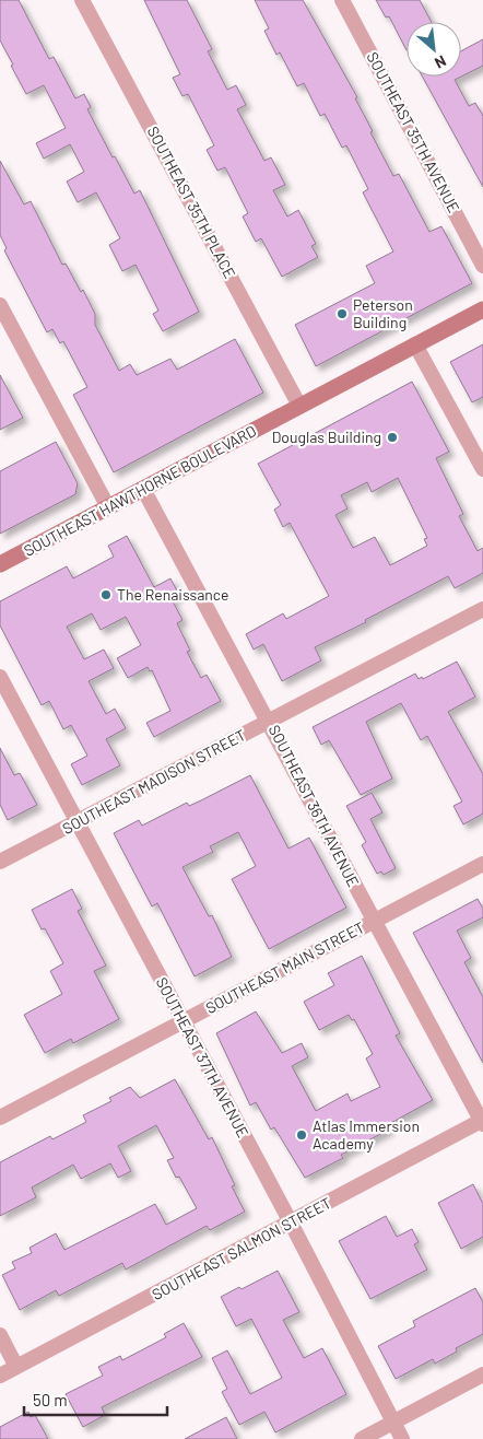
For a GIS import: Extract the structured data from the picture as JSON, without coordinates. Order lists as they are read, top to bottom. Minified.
{"streets":{"main road":["SOUTHEAST HAWTHORNE BOULEVARD"],"street":["SOUTHEAST 35TH AVENUE","SOUTHEAST 35TH PLACE","SOUTHEAST MADISON STREET","SOUTHEAST 36TH AVENUE","SOUTHEAST MAIN STREET","SOUTHEAST 37TH AVENUE","SOUTHEAST SALMON STREET"]},"crossings":[["SOUTHEAST 35TH PLACE","SOUTHEAST HAWTHORNE BOULEVARD"],["SOUTHEAST HAWTHORNE BOULEVARD","SOUTHEAST 36TH AVENUE"],["SOUTHEAST MADISON STREET","SOUTHEAST 36TH AVENUE"],["SOUTHEAST MADISON STREET","SOUTHEAST 37TH AVENUE"],["SOUTHEAST 36TH AVENUE","SOUTHEAST MAIN STREET"],["SOUTHEAST 36TH AVENUE","SOUTHEAST SALMON STREET"],["SOUTHEAST MAIN STREET","SOUTHEAST 37TH AVENUE"],["SOUTHEAST 37TH AVENUE","SOUTHEAST SALMON STREET"]],"places":["Peterson Building","Douglas Building","The Renaissance","Atlas Immersion Academy"],"scale_bar":"50 m","north":"bottom right"}
